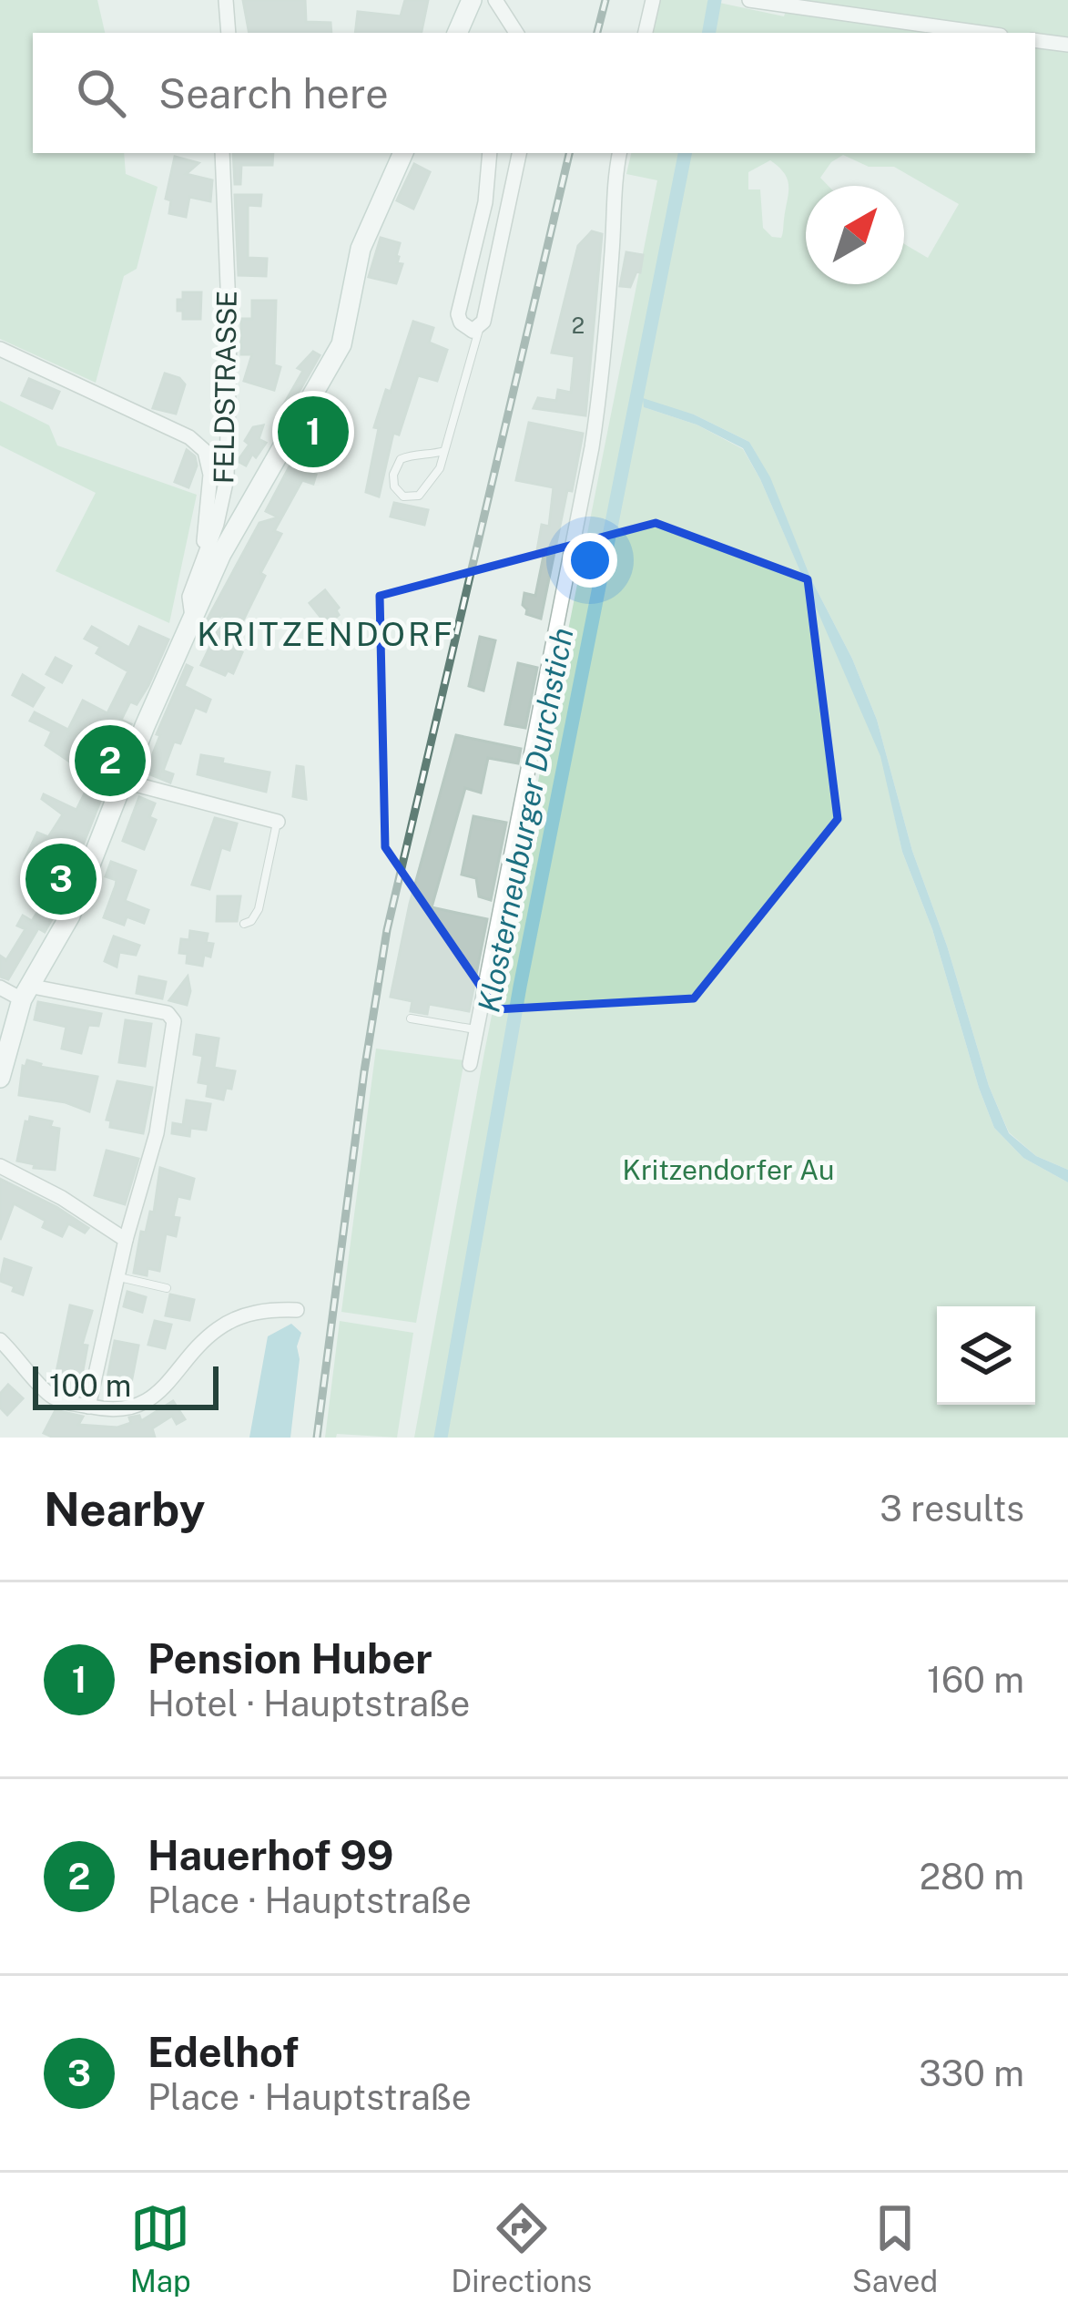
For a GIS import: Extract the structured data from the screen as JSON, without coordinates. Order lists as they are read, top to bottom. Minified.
{"streets":{"street":["FELDSTRASSE"]},"districts":["KRITZENDORF"],"water":["Klosterneuburger Durchstich"],"parks":["Kritzendorfer Au"],"house_numbers":["2"],"scale_bar":"100 m","north":"top right","page":{"search":"Search here","pins":["1","2","3"],"scale":"100 m","heading":["Nearby","3 results"],"list":[{"mark":"1","name":"Pension Huber","note":"Hotel · Hauptstraße","value":"160 m"},{"mark":"2","name":"Hauerhof 99","note":"Place · Hauptstraße","value":"280 m"},{"mark":"3","name":"Edelhof","note":"Place · Hauptstraße","value":"330 m"}],"nav":["Map","Directions","Saved"]}}
